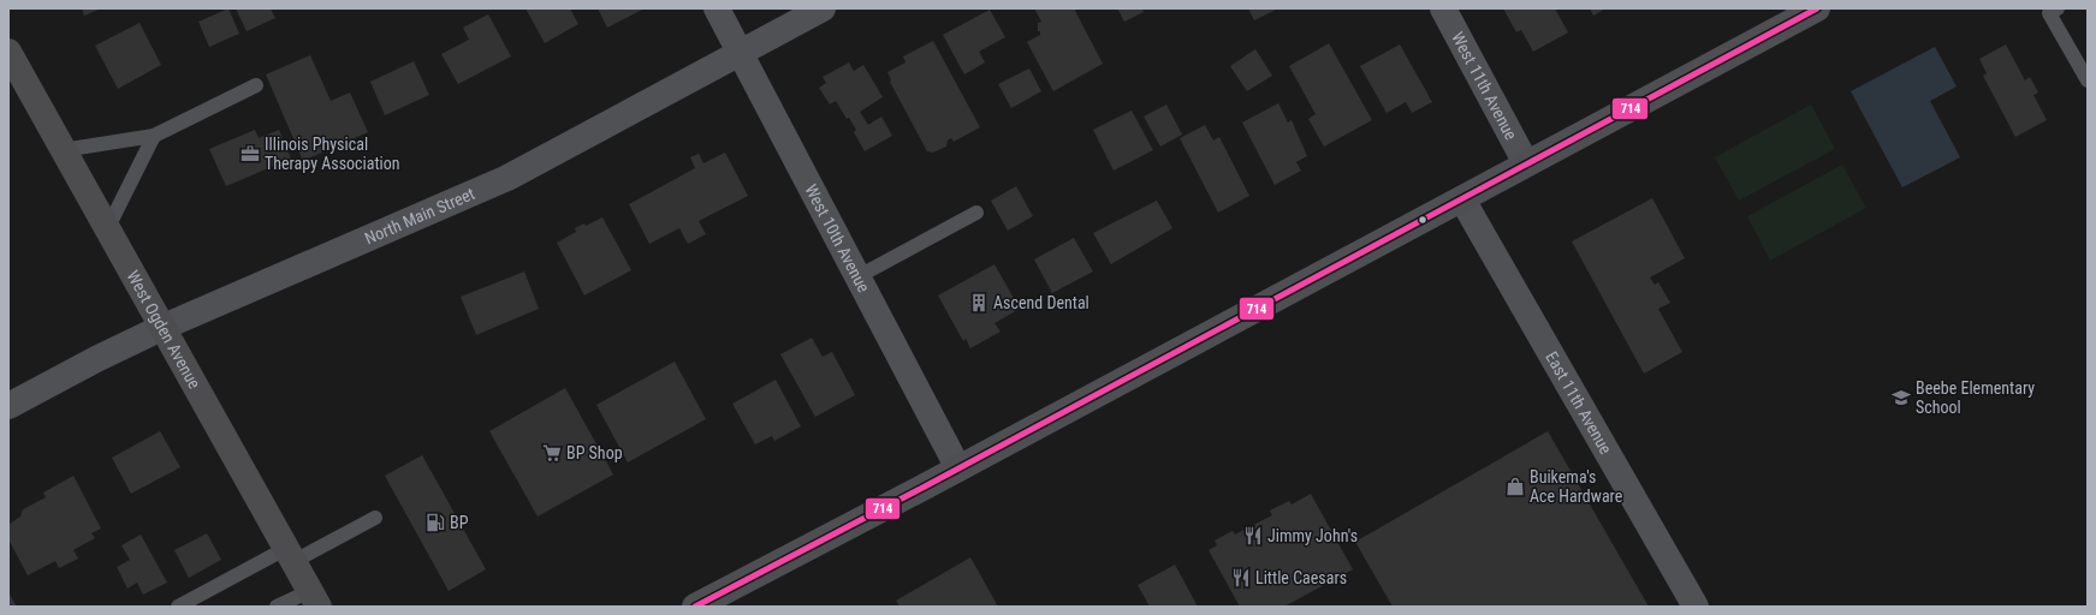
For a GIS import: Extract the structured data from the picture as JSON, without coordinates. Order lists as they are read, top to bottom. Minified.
{"streets":{"main road":["West Ogden Avenue"],"street":["West 11th Avenue","North Main Street","West 10th Avenue","East 11th Avenue"]},"crossings":[["North Main Street","West 10th Avenue"],["North Main Street","West Ogden Avenue"]],"places":{"office":["Illinois Physical Therapy Association"],"building":["Ascend Dental"],"school or university":["Beebe Elementary School"],"supermarket":["BP Shop"],"shop":["Buikema's Ace Hardware"],"fuel station":["BP"],"restaurant":["Jimmy John's","Little Caesars"]},"lines":["transit line 714"]}
